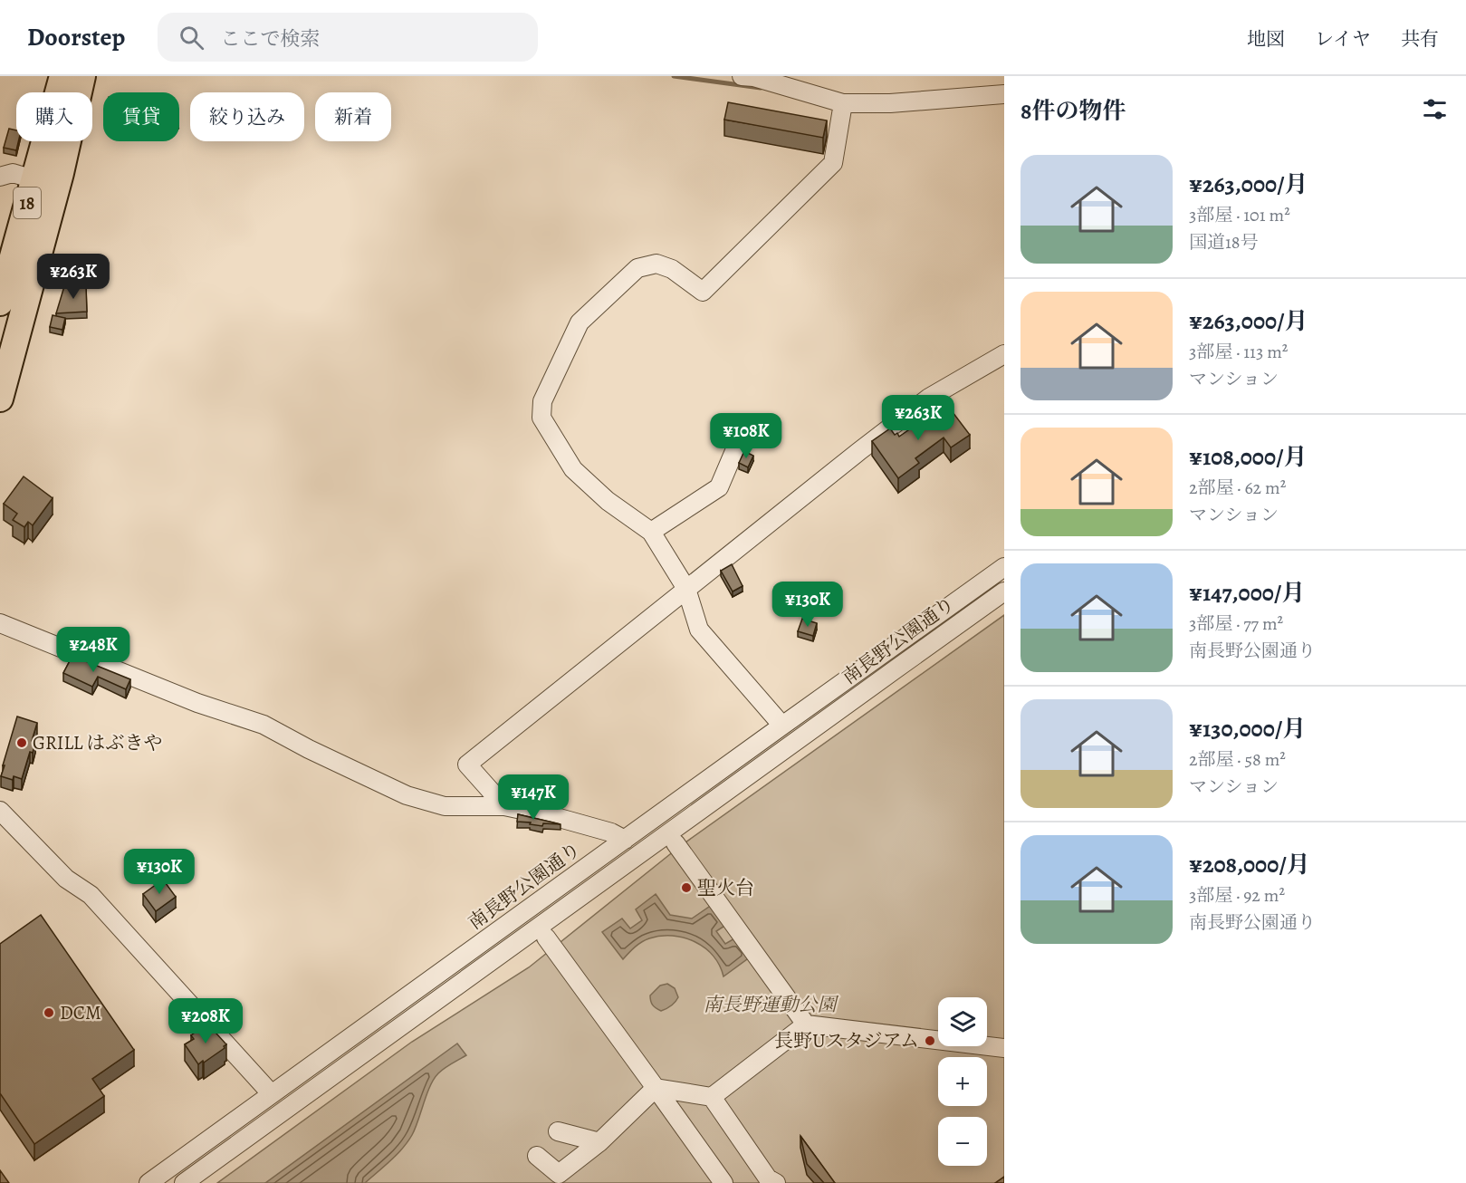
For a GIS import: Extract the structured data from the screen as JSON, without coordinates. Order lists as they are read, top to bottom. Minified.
{"streets":{"highway":["18"],"street":["南長野公園通り"]},"parks":["南長野運動公園"],"places":["GRILL はぶきや","聖火台","DCM","長野Uスタジアム"],"page":{"header":"Doorstep","search":"ここで検索","nav":["地図","レイヤ","共有"],"heading":"8件の物件","chip":["購入","賃貸","絞り込み","新着"],"list":[{"name":"¥263,000/月","note":"3部屋 · 101 m² · 国道18号"},{"name":"¥263,000/月","note":"3部屋 · 113 m² · マンション"},{"name":"¥108,000/月","note":"2部屋 · 62 m² · マンション"},{"name":"¥147,000/月","note":"3部屋 · 77 m² · 南長野公園通り"},{"name":"¥130,000/月","note":"2部屋 · 58 m² · マンション"},{"name":"¥208,000/月","note":"3部屋 · 92 m² · 南長野公園通り"}],"price":["¥263K","¥263K","¥108K","¥130K","¥248K","¥147K","¥130K","¥208K"],"map_buttons":["+","−"]}}
